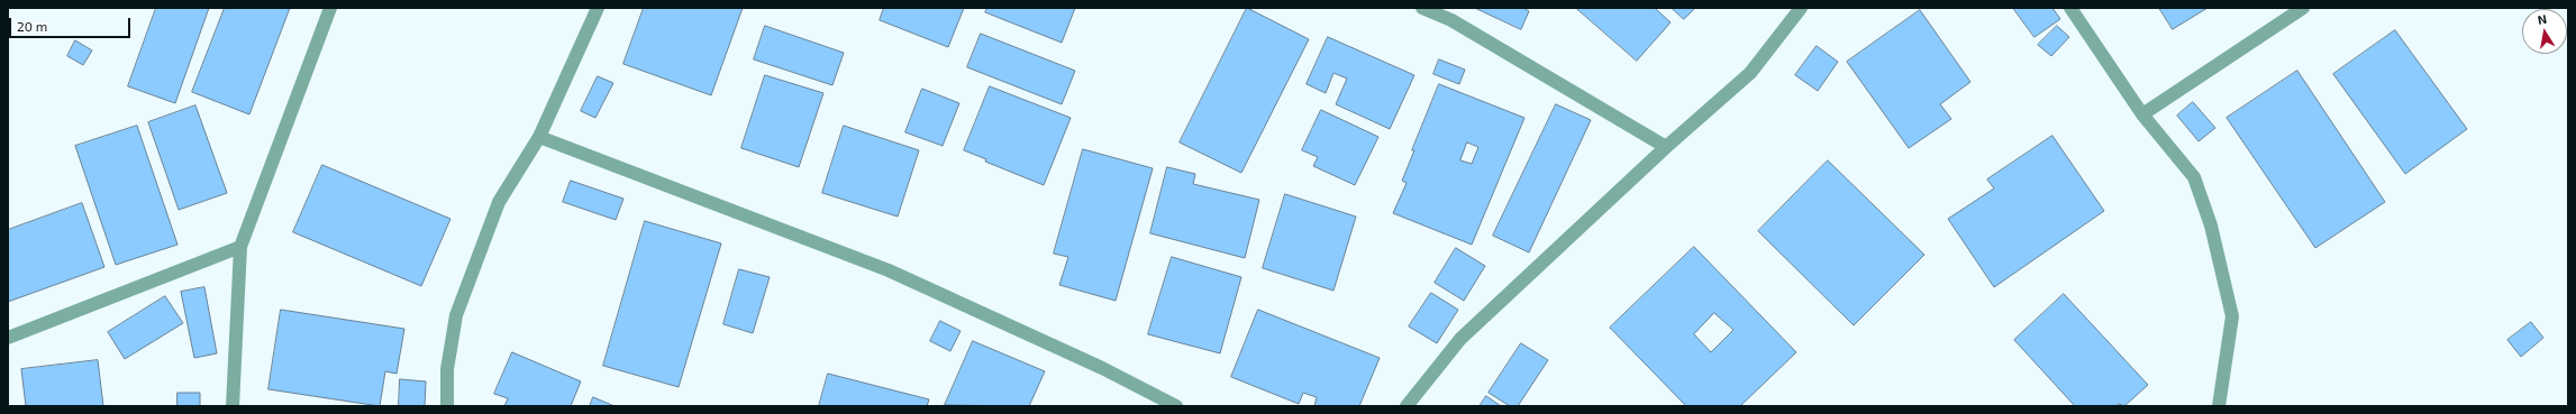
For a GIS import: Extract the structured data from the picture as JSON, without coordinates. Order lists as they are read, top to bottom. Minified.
{"scale_bar":"20 m","north":"top"}
